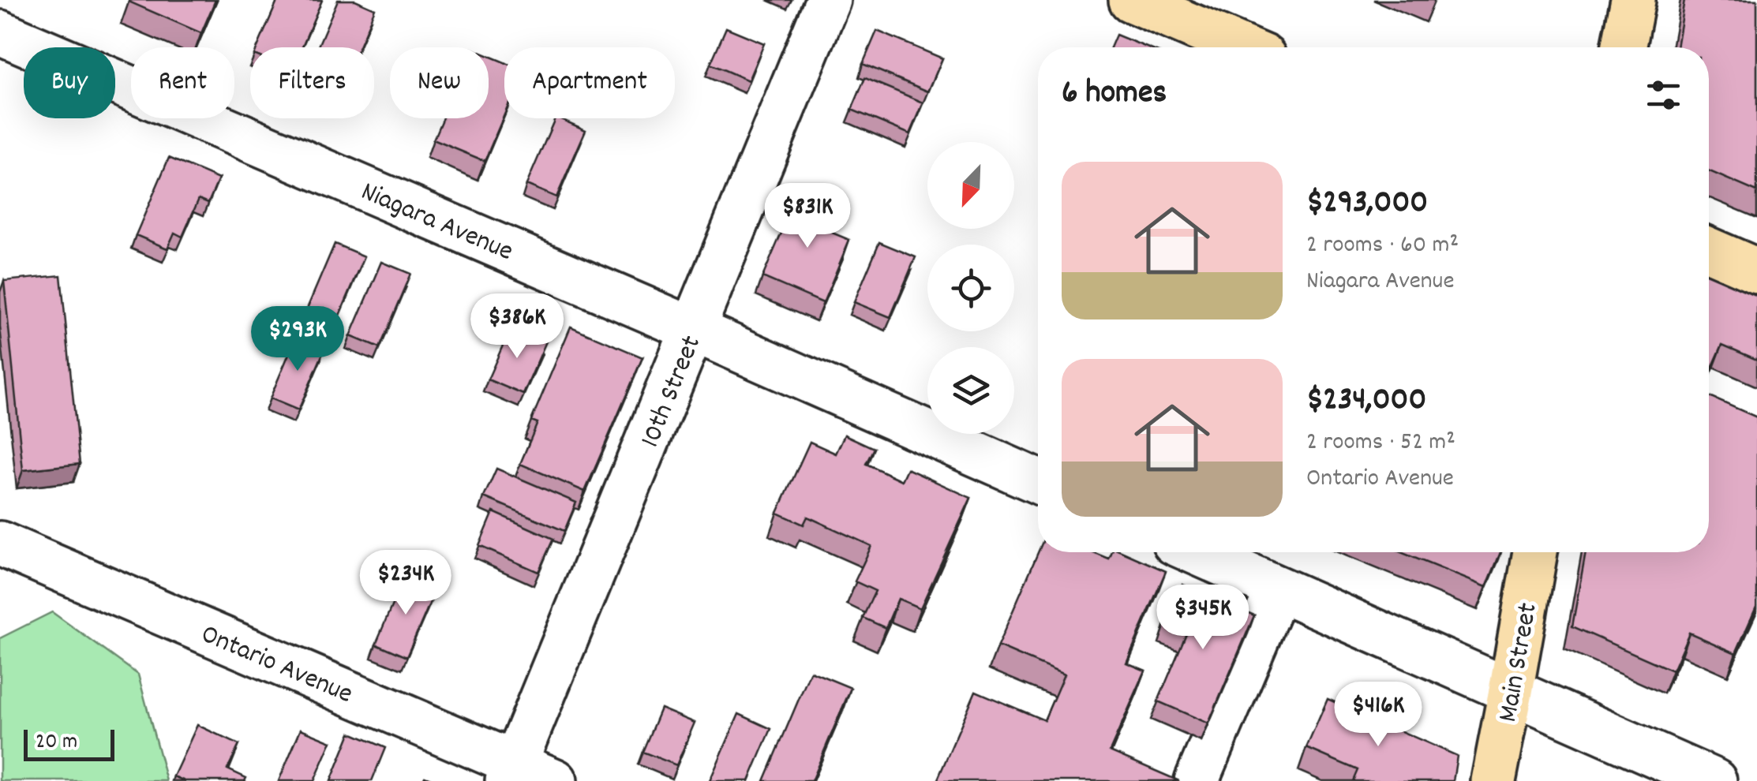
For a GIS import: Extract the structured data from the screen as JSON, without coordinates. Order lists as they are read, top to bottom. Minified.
{"streets":{"main road":["Main Street"],"street":["Niagara Avenue","10th Street","Ontario Avenue"]},"crossings":[["Niagara Avenue","10th Street"],["10th Street","Ontario Avenue"]],"scale_bar":"20 m","north":"bottom left","page":{"chip":["Buy","Rent","Filters","New","Apartment"],"heading":"6 homes","list":[{"name":"$293,000","note":"2 rooms · 60 m² · Niagara Avenue"},{"name":"$234,000","note":"2 rooms · 52 m² · Ontario Avenue"}],"price":["$831K","$386K","$293K","$234K","$345K","$416K"],"scale":"20 m"}}
